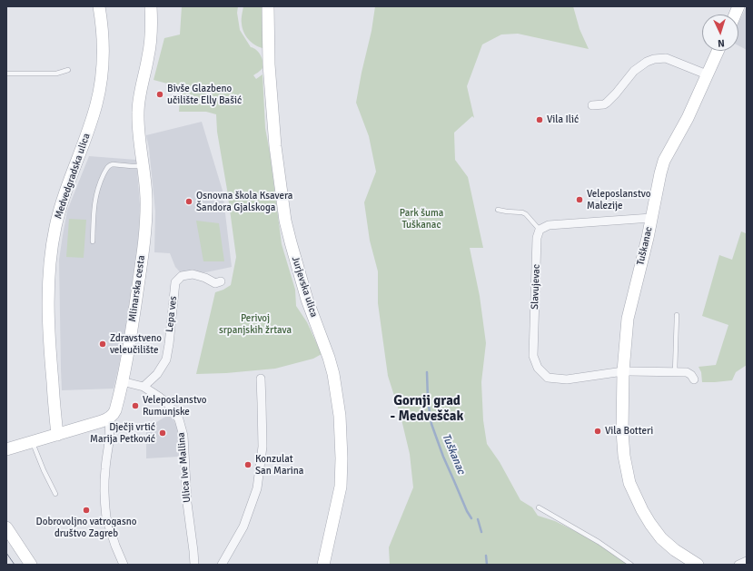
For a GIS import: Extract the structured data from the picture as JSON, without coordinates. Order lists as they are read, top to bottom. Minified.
{"streets":{"street":["Medvedgradska ulica","Tuškanac","Jurjevska ulica","Slavujevac","Mlinarska cesta","Lepa ves","Ulica Ive Mallina"]},"crossings":[["Tuškanac","Slavujevac"],["Mlinarska cesta","Ulica Ive Mallina"],["Lepa ves","Ulica Ive Mallina"]],"districts":["Gornji grad - Medveščak"],"water":["Tuškanac"],"parks":["Park šuma Tuškanac","Perivoj srpanjskih žrtava"],"places":["Bivše Glazbeno učilište Elly Bašić","Vila Ilić","Veleposlanstvo Malezije","Osnovna škola Ksavera Šandora Gjalskoga","Zdravstveno veleučilište","Veleposlanstvo Rumunjske","Vila Botteri","Dječji vrtić Marija Petković","Konzulat San Marina","Dobrovoljno vatrogasno društvo Zagreb"],"north":"bottom"}
